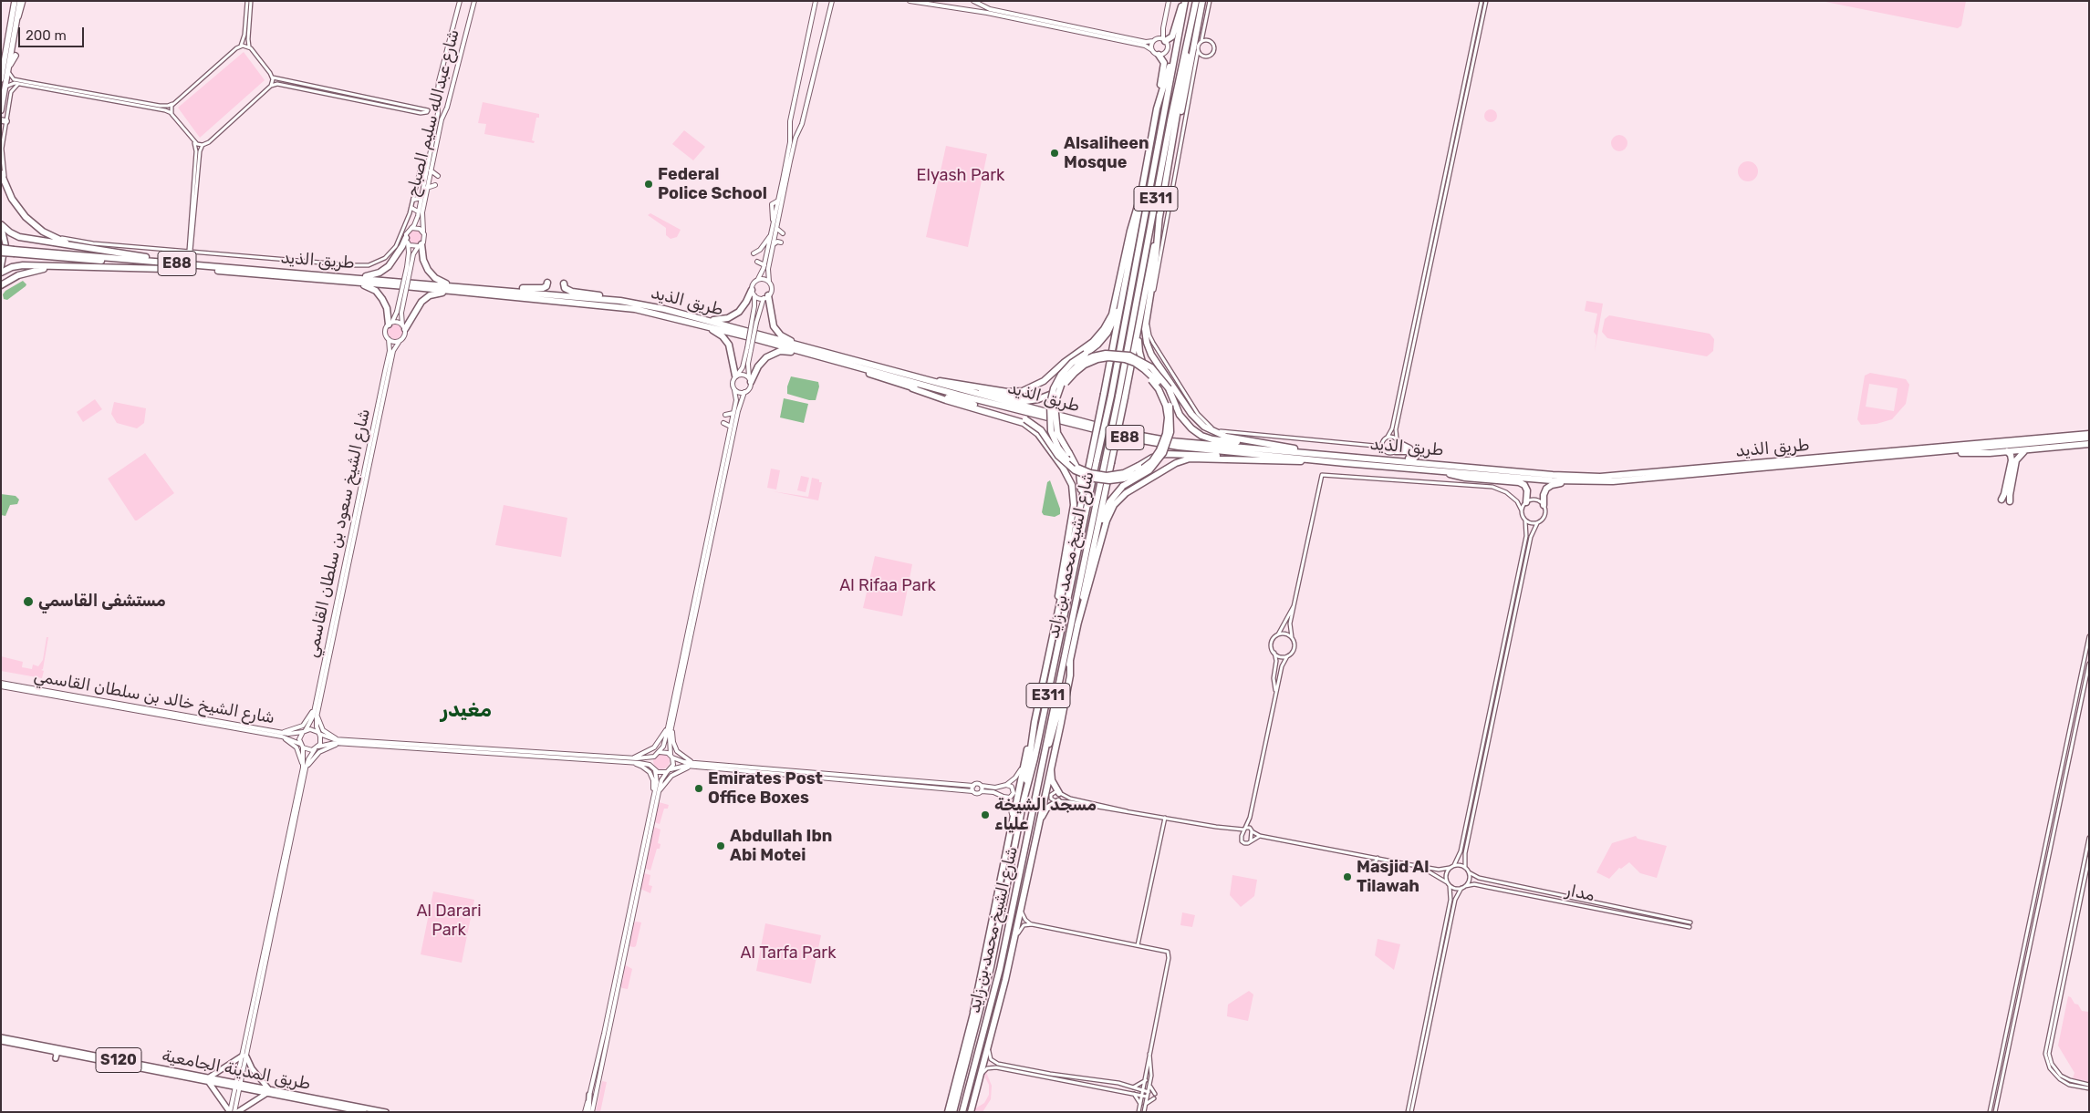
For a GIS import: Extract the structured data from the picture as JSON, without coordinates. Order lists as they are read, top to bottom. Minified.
{"streets":{"highway":["E311","طريق الذيد","E88","شارع الشيخ محمد بن زايد"],"main road":["شارع عبدالله سليم الصباح","شارع الشيخ سعود بن سلطان القاسمي","شارع الشيخ خالد بن سلطان القاسمي","S120","طريق المدينة الجامعية"],"street":["مدار"]},"crossings":[["شارع الشيخ سعود بن سلطان القاسمي","شارع الشيخ خالد بن سلطان القاسمي"]],"districts":["مغيدر"],"parks":["Elyash Park","Al Rifaa Park","Al Darari Park","Al Tarfa Park"],"places":["Alsaliheen Mosque","Federal Police School","مستشفى القاسمي","Emirates Post Office Boxes","مسجد الشيخة علياء","Abdullah Ibn Abi Motei","Masjid Al Tilawah"],"scale_bar":"200 m"}
